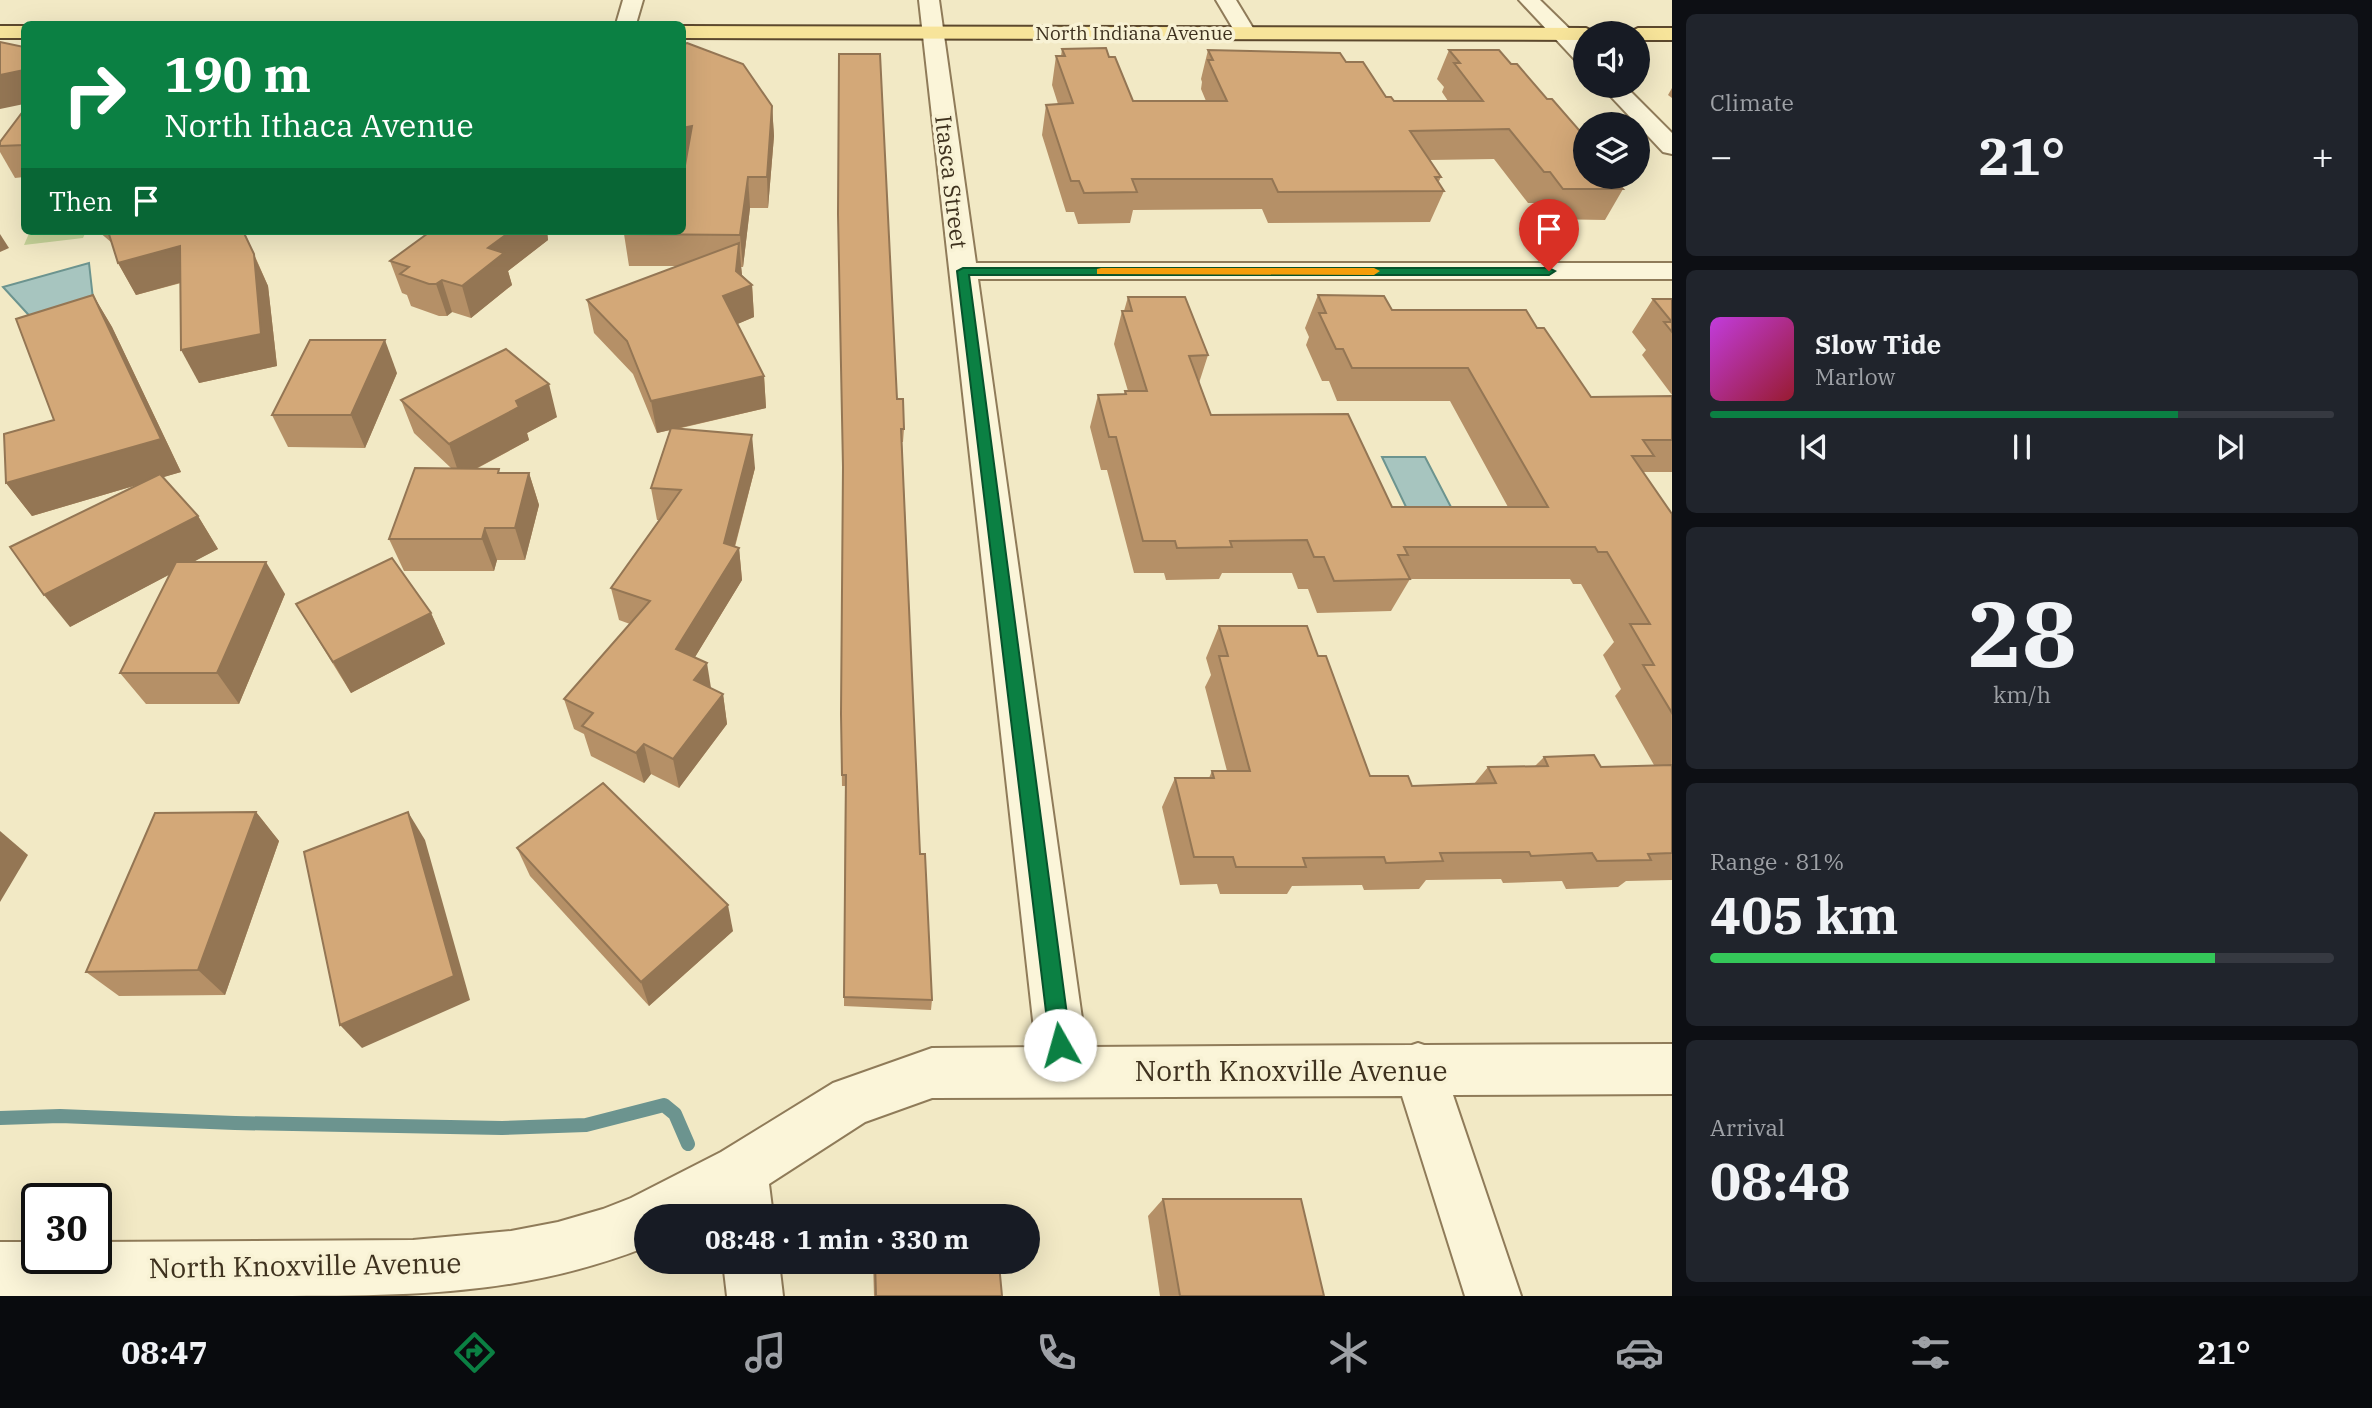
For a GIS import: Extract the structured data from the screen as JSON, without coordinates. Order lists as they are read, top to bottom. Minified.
{"streets":{"main road":["North Indiana Avenue"],"street":["Itasca Street","North Knoxville Avenue"]},"crossings":[["North Indiana Avenue","Itasca Street"],["Itasca Street","North Knoxville Avenue"]],"page":{"tile":["Climate",["28","km/h"],["Range · 81%","405 km"],["Arrival","08:48"]],"turn":["190 m","North Ithaca Avenue"],"heat":["−","21°","+"],"then":"Then","song":["Slow Tide","Marlow"],"limit":"30","trip":"08:48 · 1 min · 330 m","tabs":["08:47","21°"]}}
